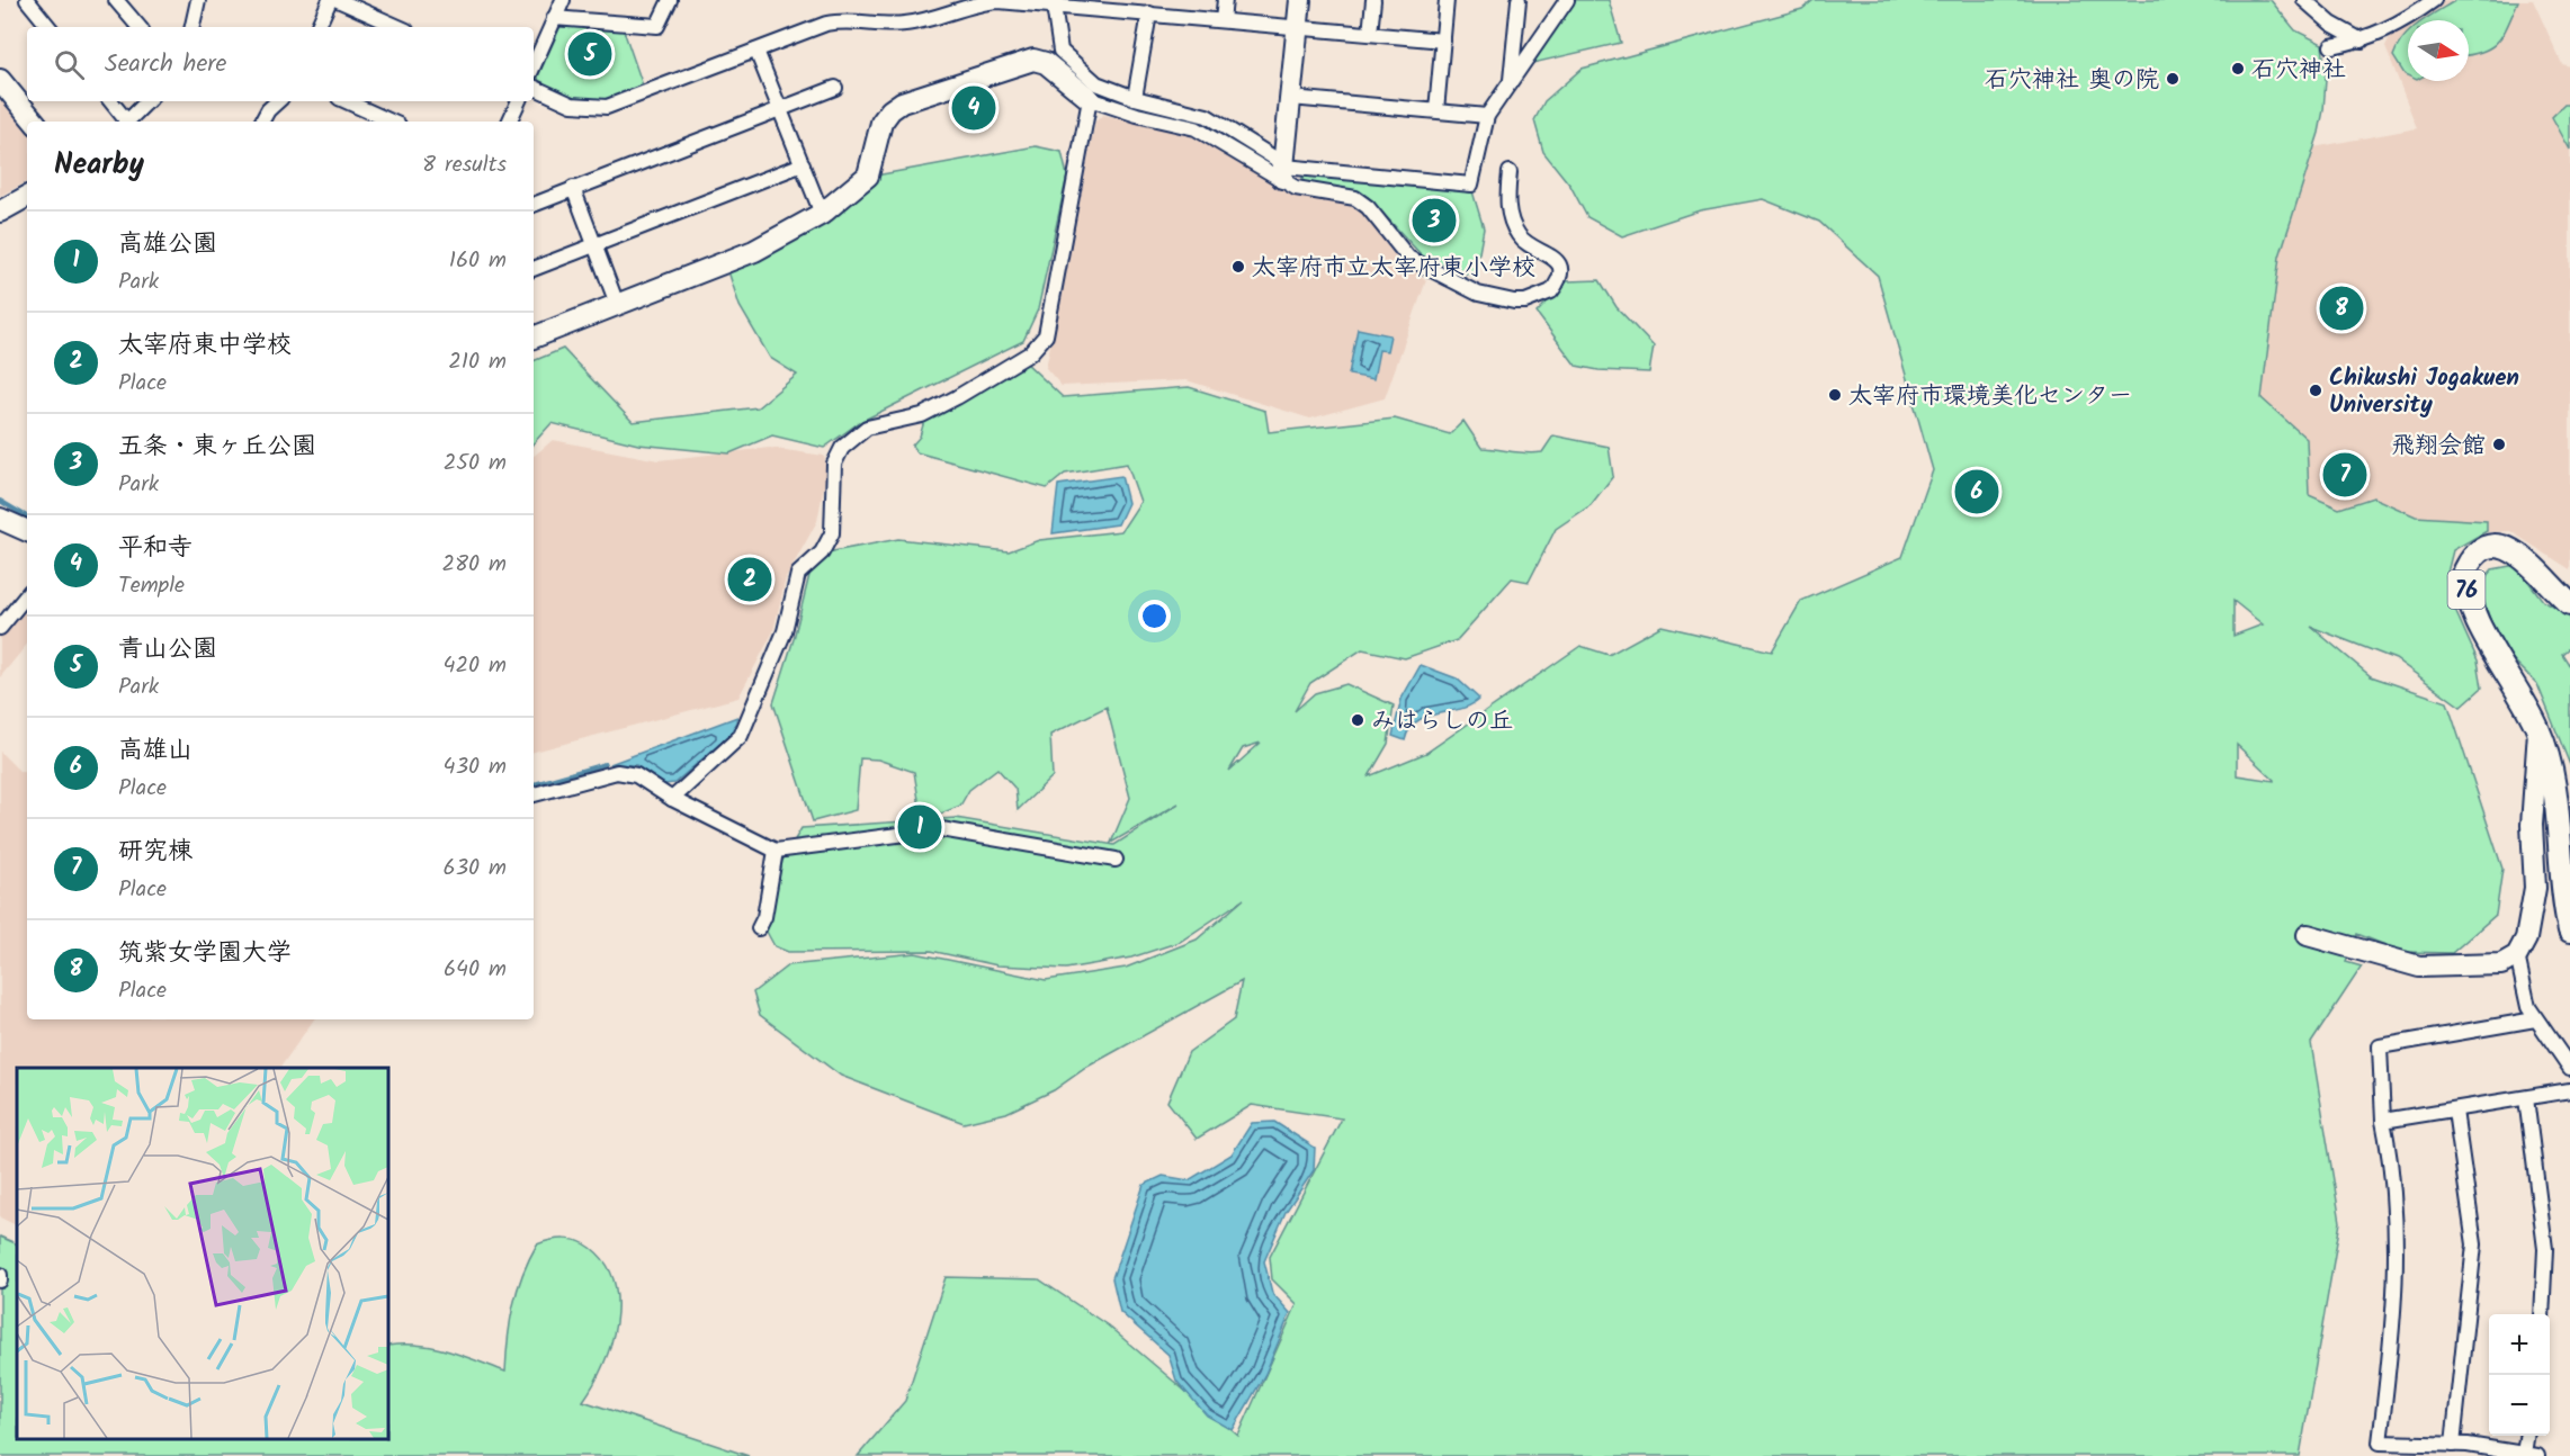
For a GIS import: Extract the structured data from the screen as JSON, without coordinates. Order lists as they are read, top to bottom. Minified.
{"streets":{"main road":["76"]},"places":["石穴神社","石穴神社 奥の院","太宰府市立太宰府東小学校","Chikushi Jogakuen University","太宰府市環境美化センター","飛翔会館","みはらしの丘"],"north":"right","page":{"search":"Search here","pins":["5","4","3","8","7","6","2","1"],"heading":["Nearby","8 results"],"list":[{"mark":"1","name":"高雄公園","note":"Park","value":"160 m"},{"mark":"2","name":"太宰府東中学校","note":"Place","value":"210 m"},{"mark":"3","name":"五条・東ヶ丘公園","note":"Park","value":"250 m"},{"mark":"4","name":"平和寺","note":"Temple","value":"280 m"},{"mark":"5","name":"青山公園","note":"Park","value":"420 m"},{"mark":"6","name":"高雄山","note":"Place","value":"430 m"},{"mark":"7","name":"研究棟","note":"Place","value":"630 m"},{"mark":"8","name":"筑紫女学園大学","note":"Place","value":"640 m"}],"map_buttons":["+","−"]}}
